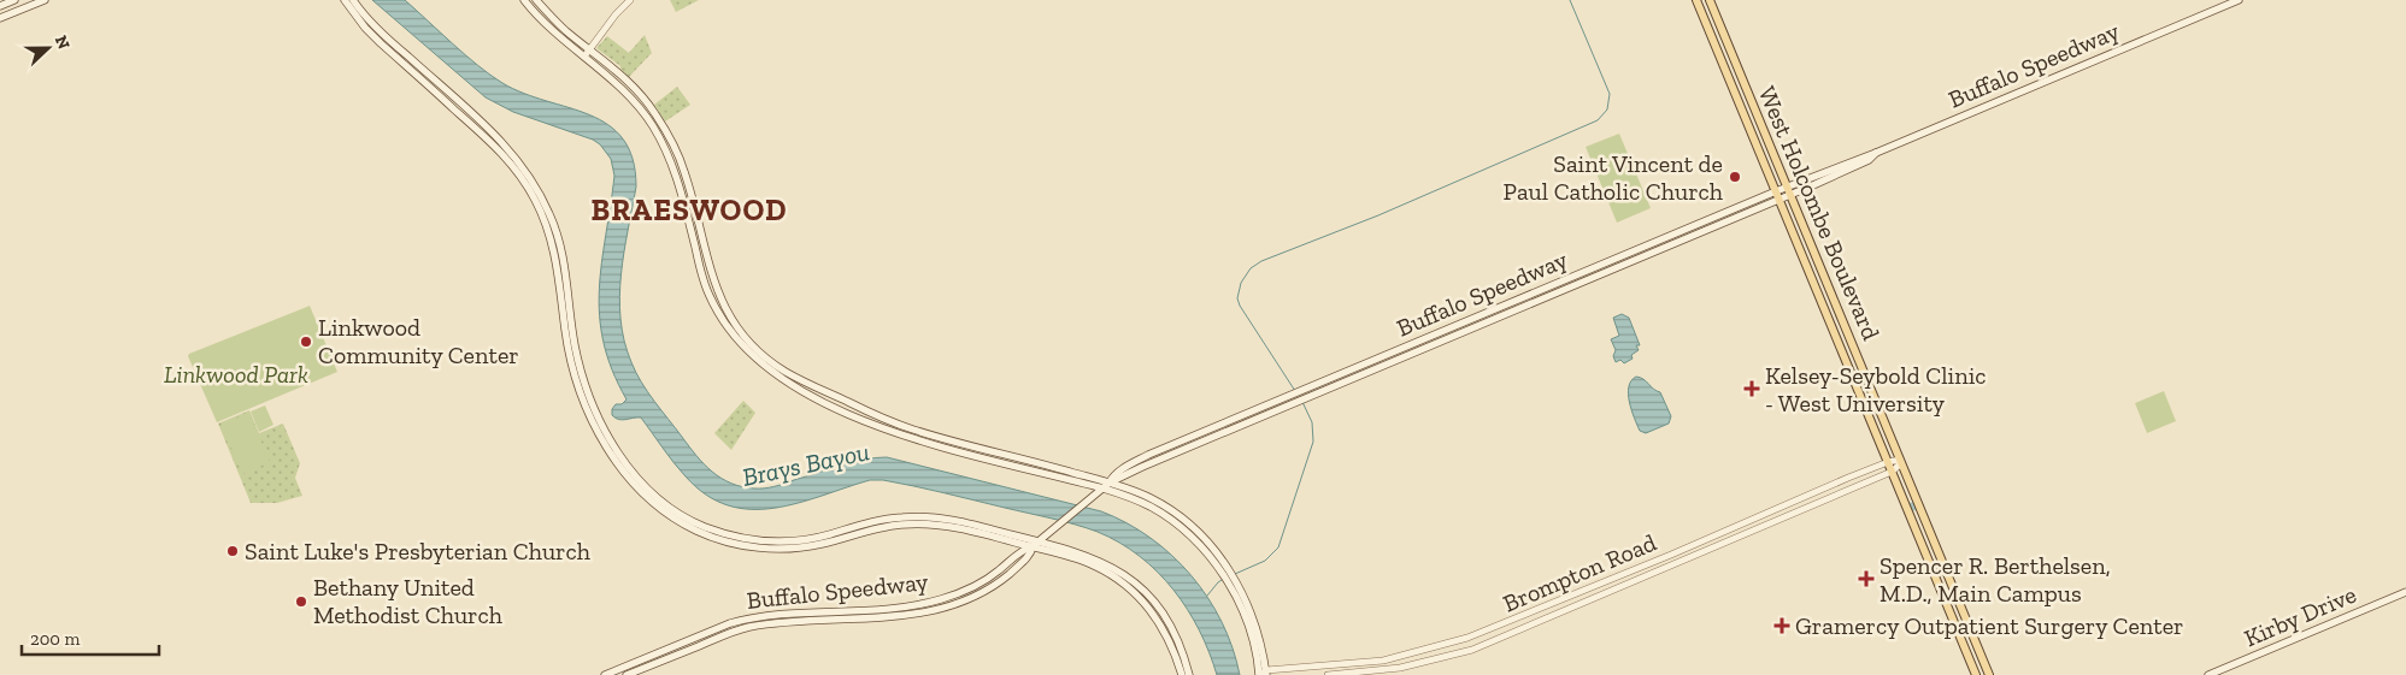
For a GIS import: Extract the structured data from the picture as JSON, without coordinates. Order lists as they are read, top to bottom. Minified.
{"streets":{"main road":["Buffalo Speedway","West Holcombe Boulevard","Kirby Drive"],"street":["Brompton Road"]},"crossings":[["Buffalo Speedway","West Holcombe Boulevard"],["West Holcombe Boulevard","Brompton Road"]],"districts":["BRAESWOOD"],"water":["Brays Bayou"],"parks":["Linkwood Park"],"places":{"other":["Saint Vincent de Paul Catholic Church","Linkwood Community Center","Saint Luke's Presbyterian Church","Bethany United Methodist Church"],"health":["Kelsey-Seybold Clinic - West University","Spencer R. Berthelsen, M.D., Main Campus","Gramercy Outpatient Surgery Center"]},"scale_bar":"200 m","north":"right"}
